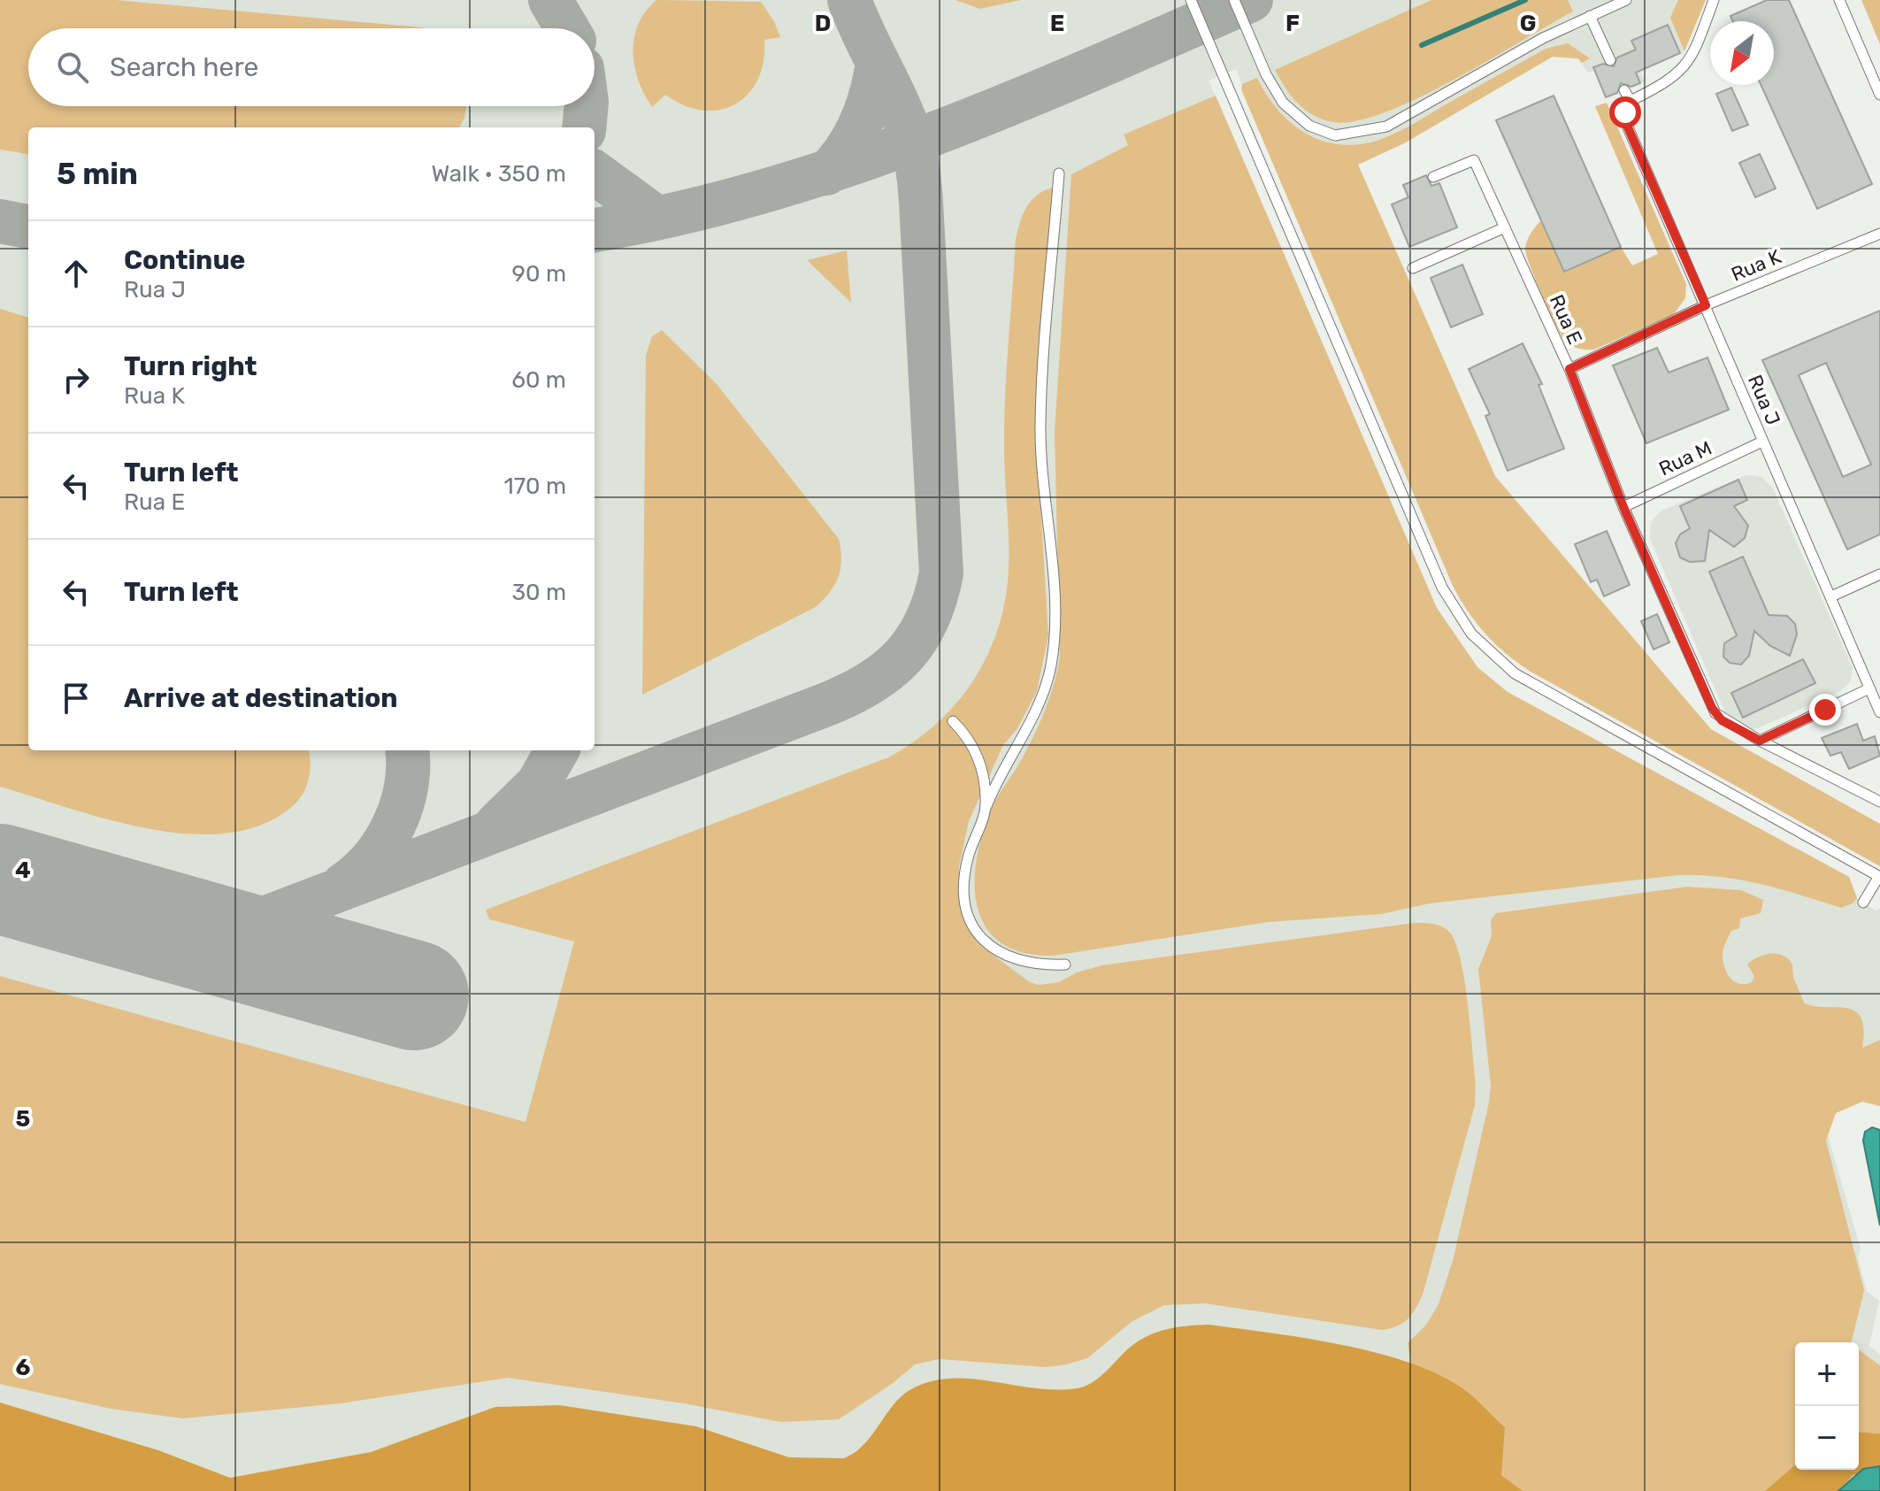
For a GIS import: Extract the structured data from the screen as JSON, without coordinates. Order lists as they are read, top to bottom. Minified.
{"streets":{"lane":["Rua K","Rua E","Rua J","Rua M"]},"crossings":[["Rua K","Rua E"],["Rua K","Rua J"],["Rua E","Rua M"],["Rua J","Rua M"]],"north":"bottom left","page":{"search":"Search here","heading":["5 min","Walk · 350 m"],"list":[["Continue","Rua J","90 m"],["Turn right","Rua K","60 m"],["Turn left","Rua E","170 m"],["Turn left","30 m"],"Arrive at destination"],"map_buttons":["+","−"]},"grid":{"columns":["D","E","F","G"],"rows":["4","5","6"]}}
